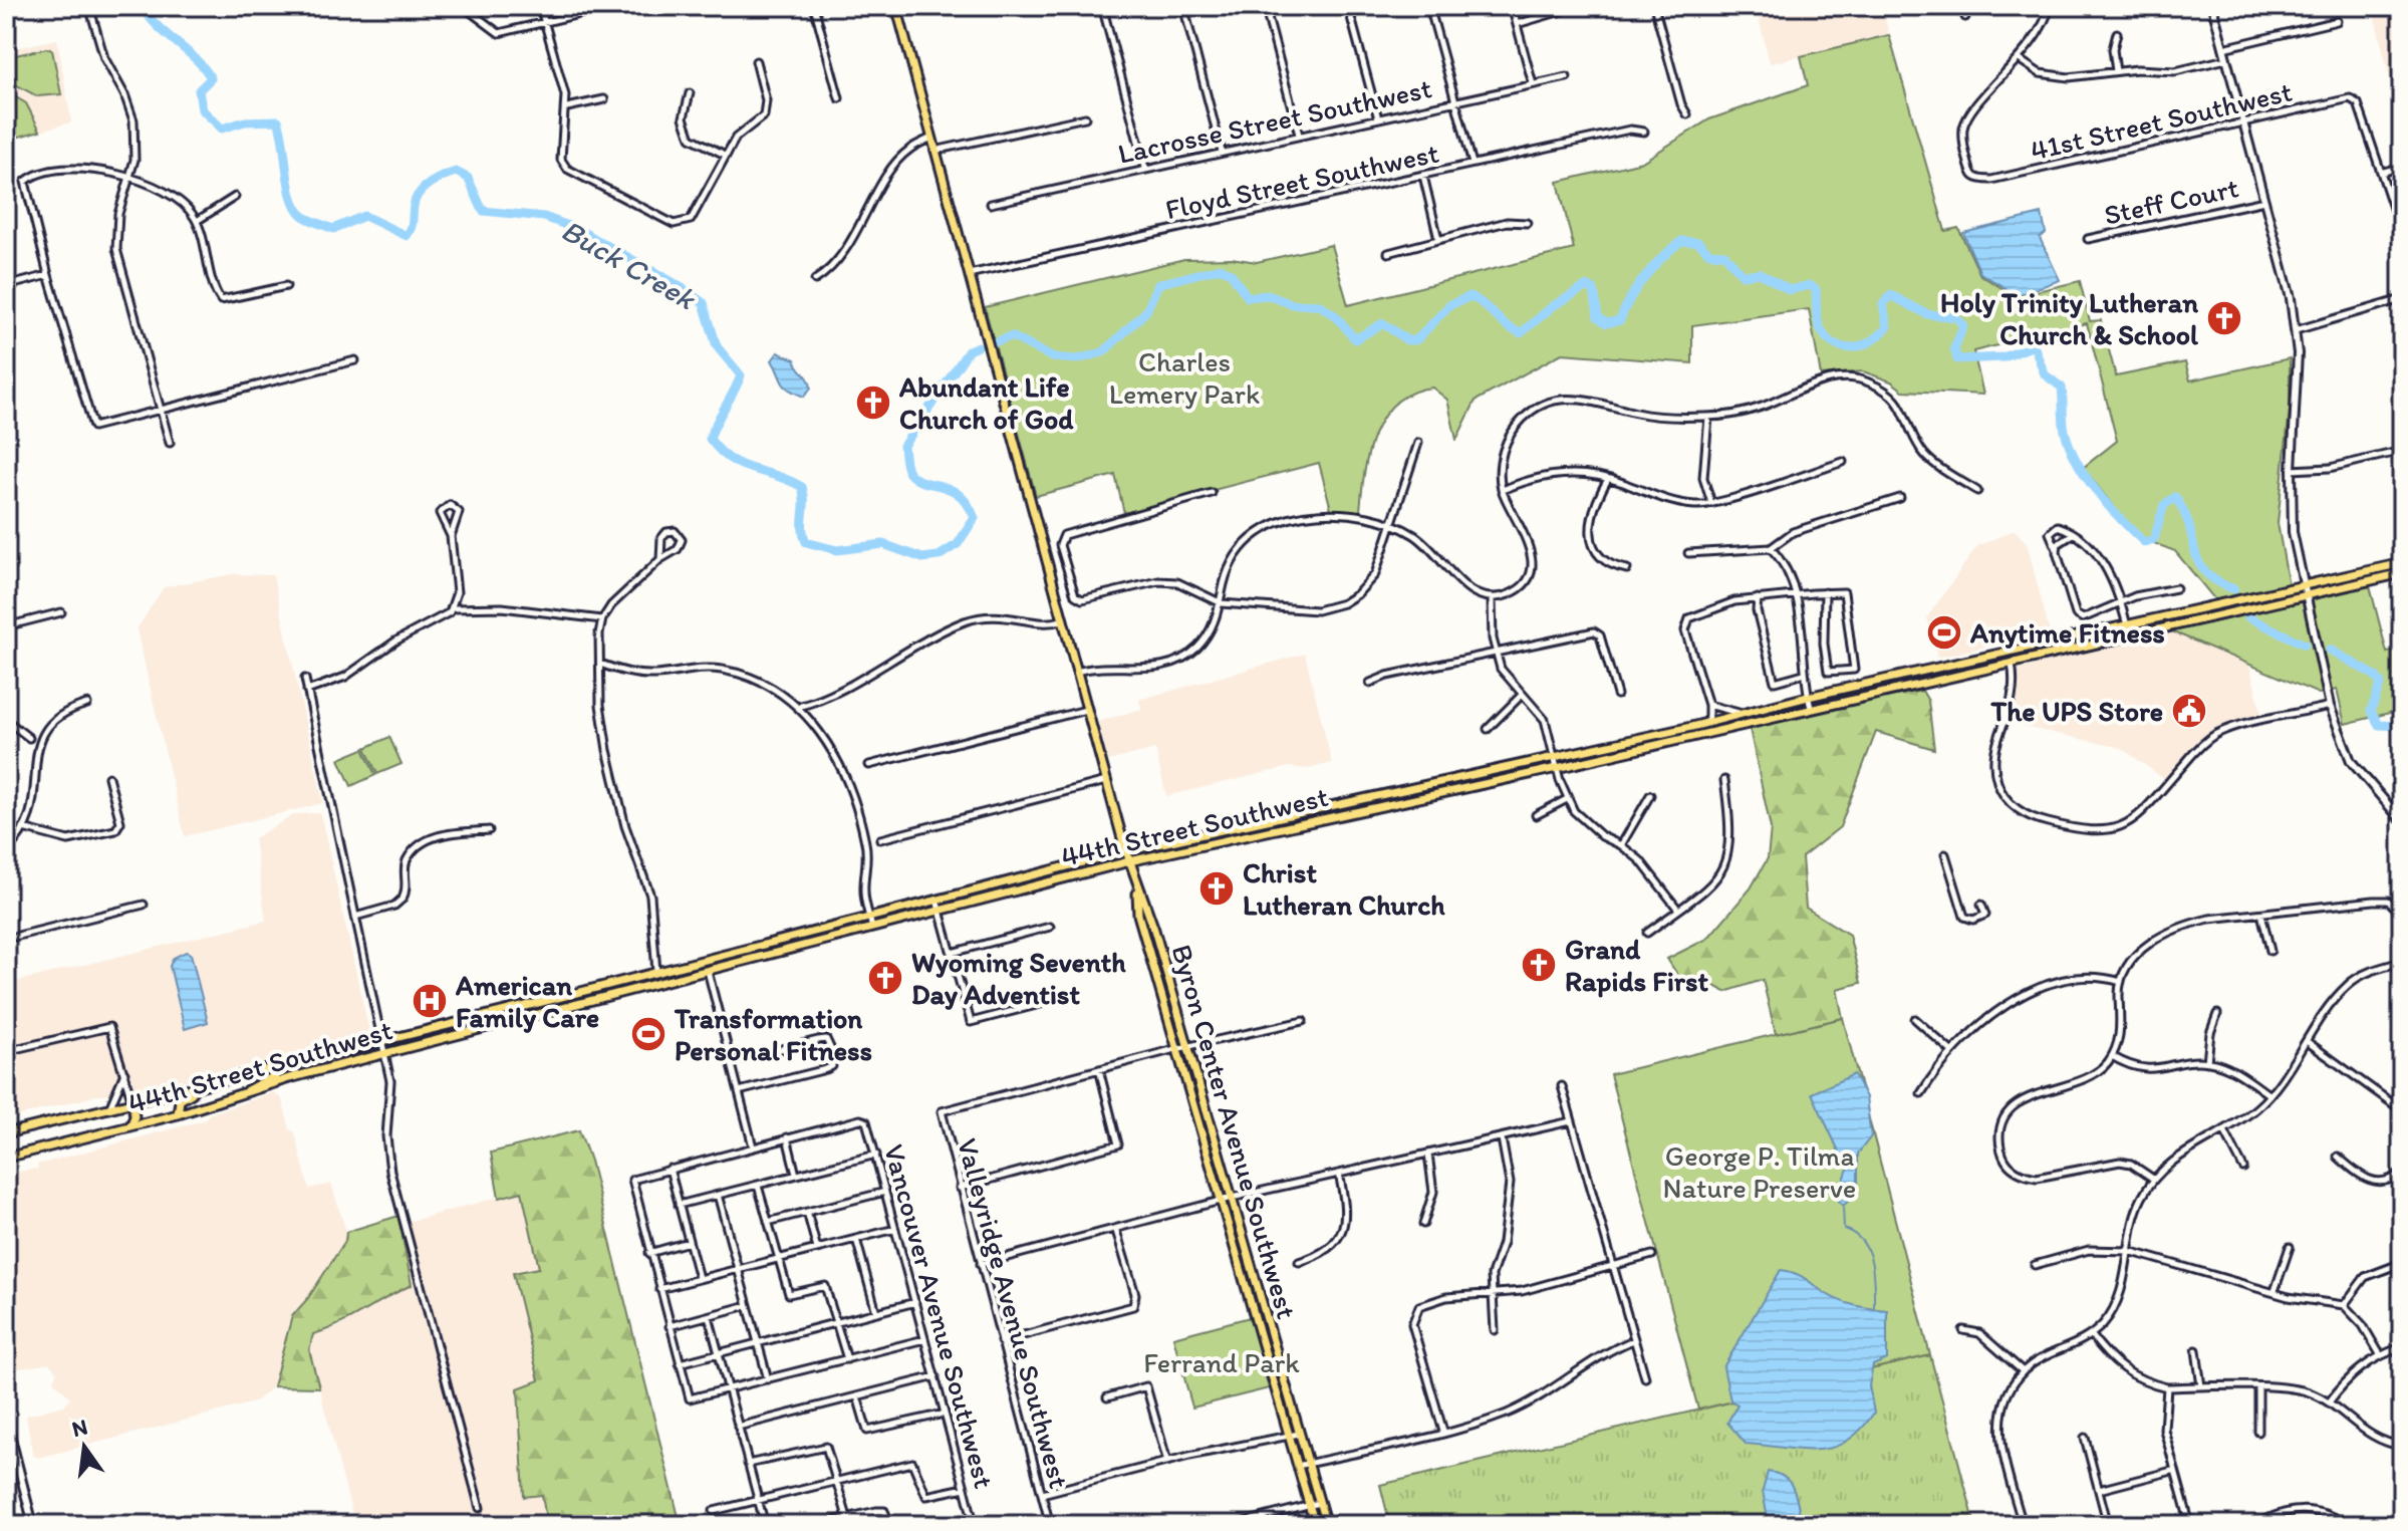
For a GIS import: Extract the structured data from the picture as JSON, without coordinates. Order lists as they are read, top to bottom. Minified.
{"streets":{"main road":["44th Street Southwest","Byron Center Avenue Southwest"],"street":["Lacrosse Street Southwest","41st Street Southwest","Floyd Street Southwest","Steff Court","Valleyridge Avenue Southwest","Vancouver Avenue Southwest"]},"crossings":[["Floyd Street Southwest","Byron Center Avenue Southwest"],["44th Street Southwest","Byron Center Avenue Southwest"]],"water":["Buck Creek"],"parks":["Charles Lemery Park","George P. Tilma Nature Preserve","Ferrand Park"],"places":{"church":["Holy Trinity Lutheran Church & School","Abundant Life Church of God","Christ Lutheran Church","Grand Rapids First","Wyoming Seventh Day Adventist"],"sports":["Anytime Fitness","Transformation Personal Fitness"],"public building":["The UPS Store"],"hospital":["American Family Care"]},"north":"top"}
